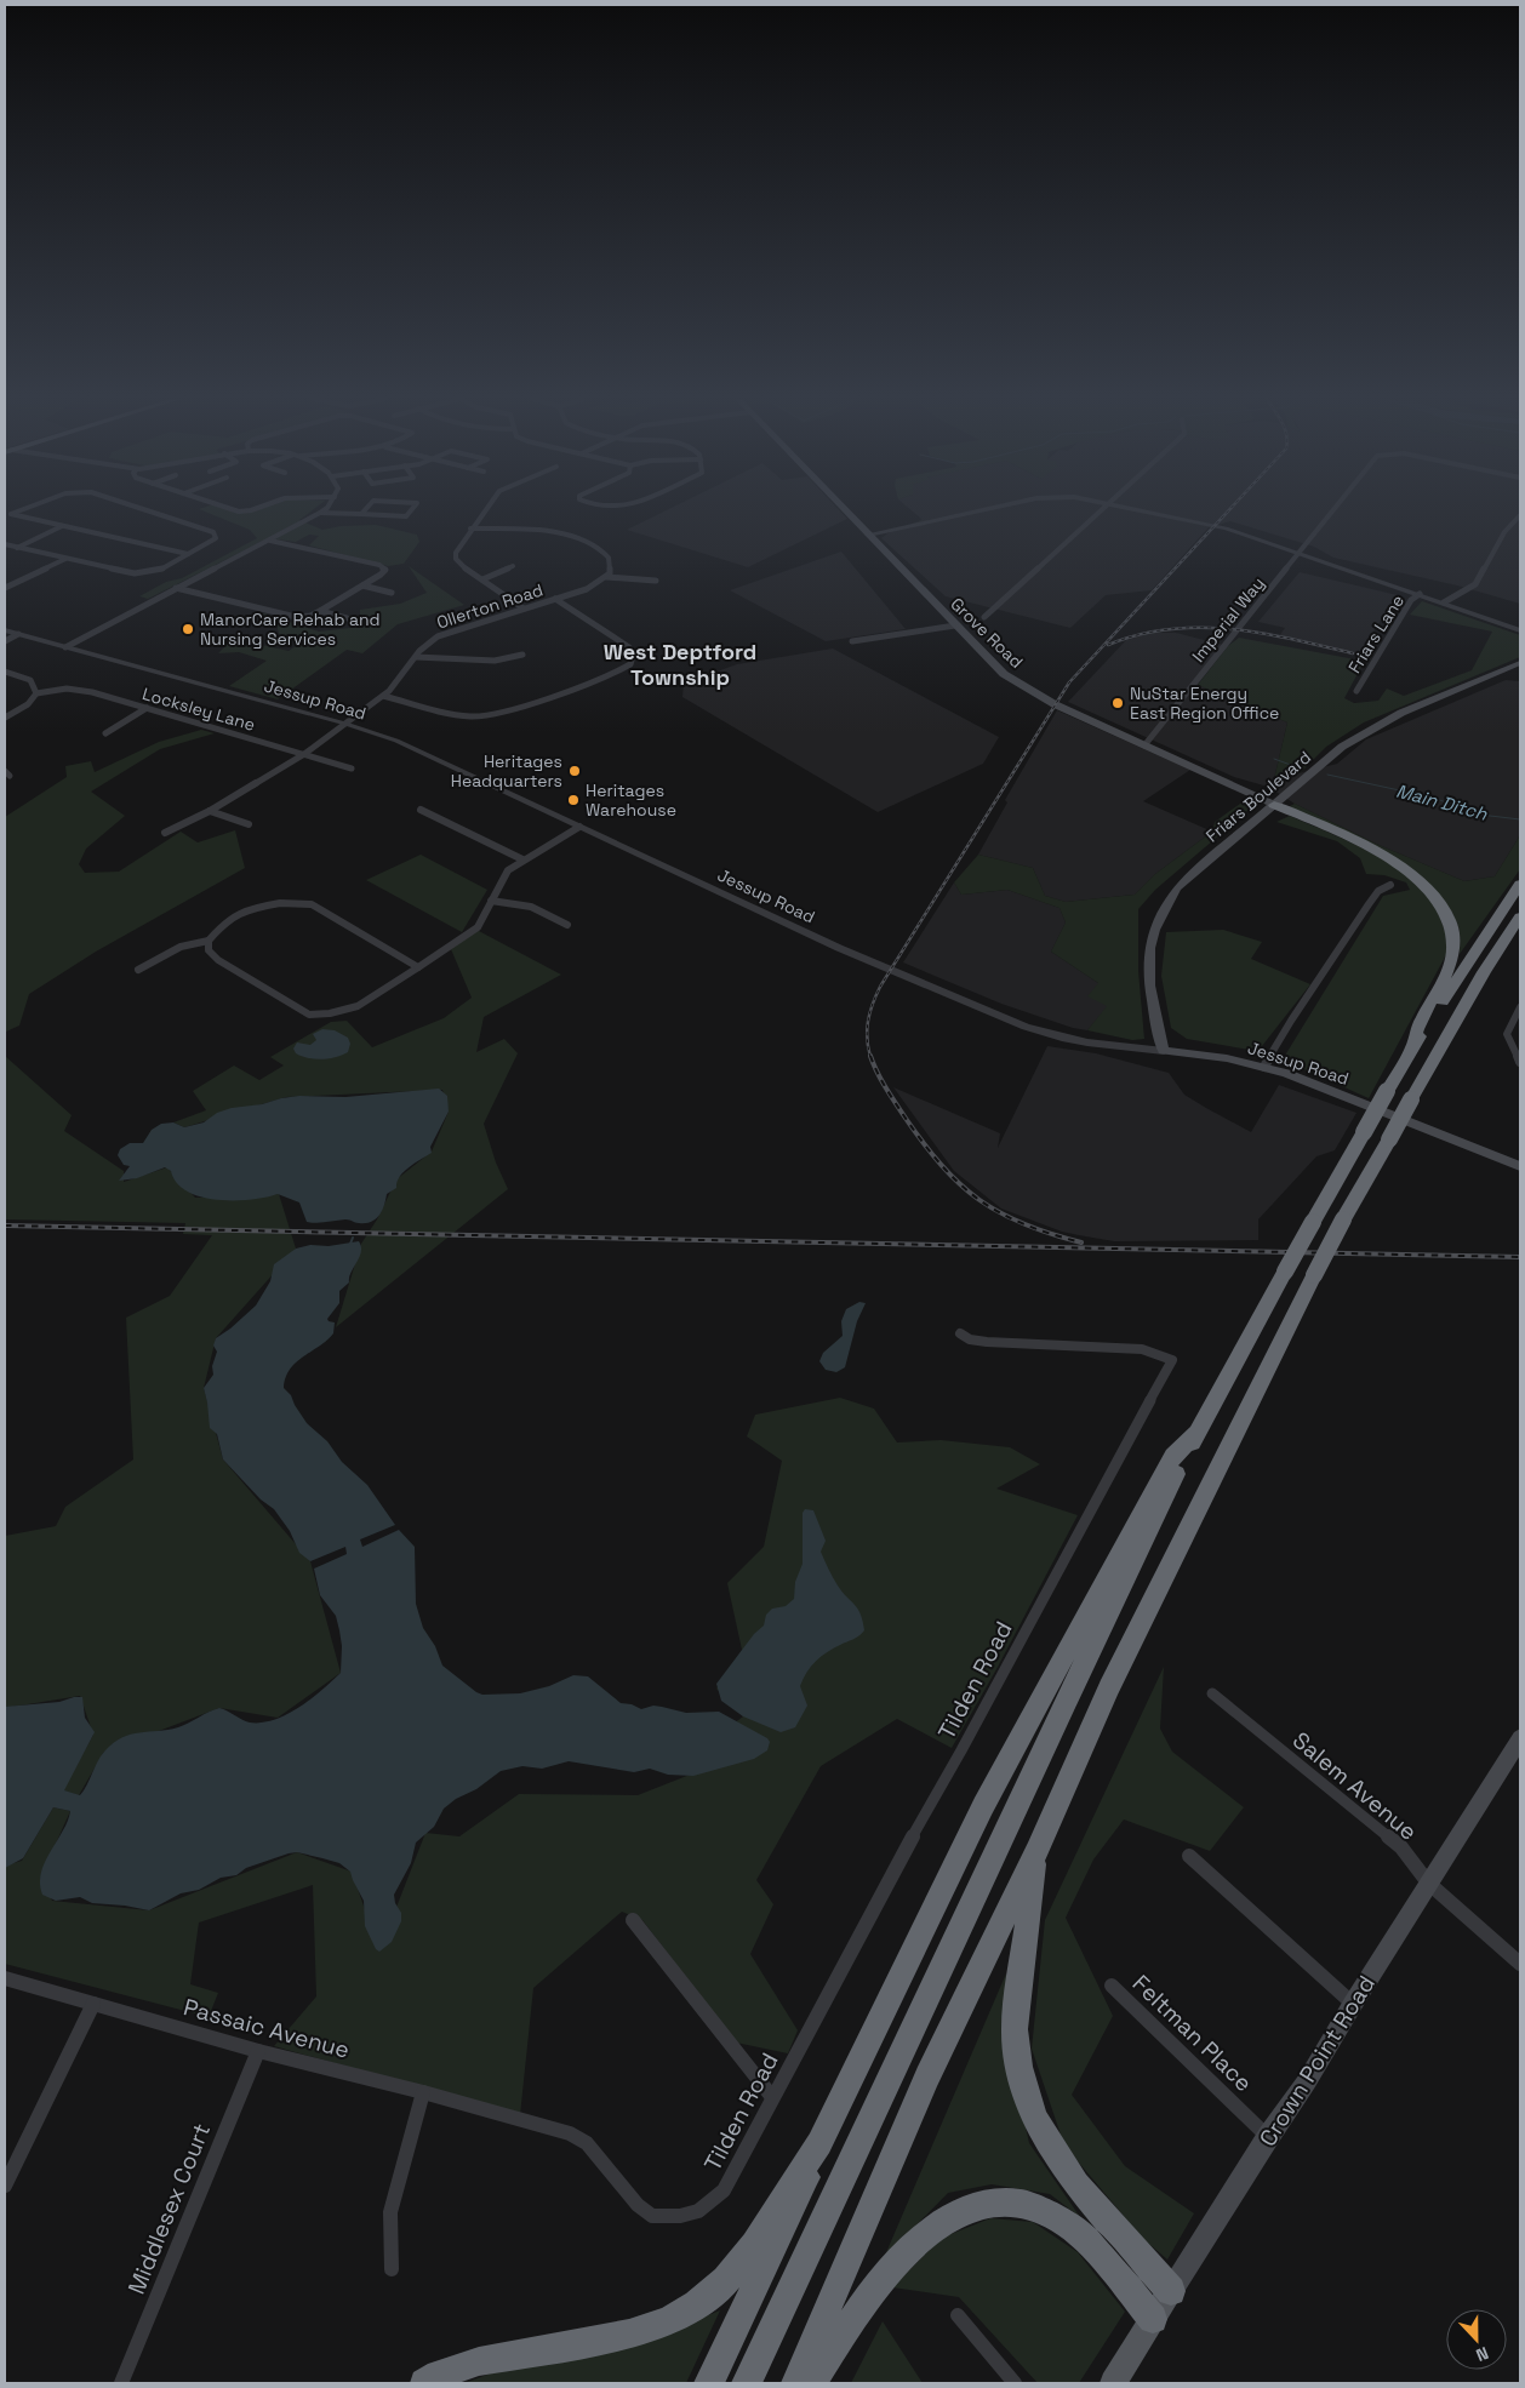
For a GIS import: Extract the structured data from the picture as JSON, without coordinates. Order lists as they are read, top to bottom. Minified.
{"streets":{"main road":["Grove Road","Jessup Road","Friars Boulevard","Crown Point Road"],"street":["Ollerton Road","Imperial Way","Friars Lane","Locksley Lane","Tilden Road","Salem Avenue","Passaic Avenue","Feltman Place","Middlesex Court"]},"crossings":[["Ollerton Road","Jessup Road"],["Ollerton Road","Locksley Lane"],["Imperial Way","Grove Road"],["Grove Road","Friars Boulevard"],["Jessup Road","Friars Boulevard"],["Tilden Road","Passaic Avenue"],["Salem Avenue","Crown Point Road"],["Passaic Avenue","Middlesex Court"],["Feltman Place","Crown Point Road"]],"districts":["West Deptford Township"],"water":["Main Ditch"],"places":["ManorCare Rehab and Nursing Services","NuStar Energy East Region Office","Heritages Headquarters","Heritages Warehouse"],"north":"bottom"}
